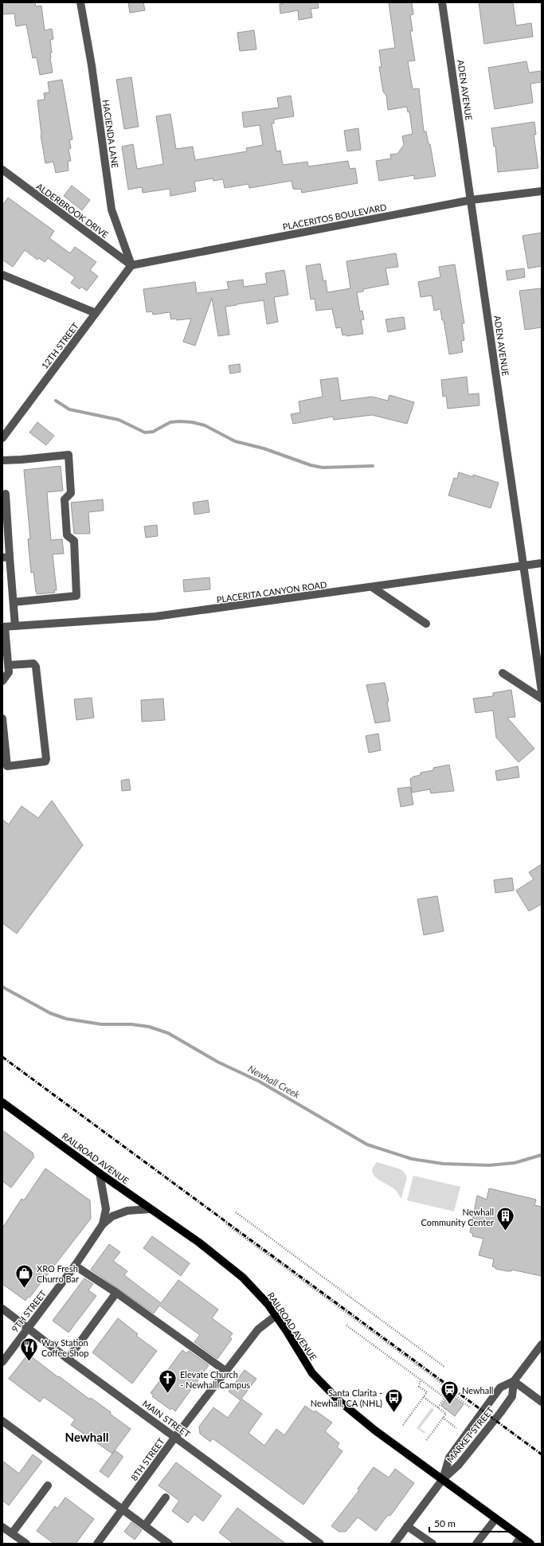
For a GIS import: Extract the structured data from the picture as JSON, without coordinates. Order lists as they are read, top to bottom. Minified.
{"streets":{"main road":["RAILROAD AVENUE"],"street":["ADEN AVENUE","HACIENDA LANE","ALDERBROOK DRIVE","PLACERITOS BOULEVARD","12TH STREET","PLACERITA CANYON ROAD","9TH STREET","MAIN STREET","MARKET STREET","8TH STREET"]},"crossings":[["ADEN AVENUE","PLACERITOS BOULEVARD"],["ADEN AVENUE","PLACERITA CANYON ROAD"],["HACIENDA LANE","ALDERBROOK DRIVE"],["HACIENDA LANE","PLACERITOS BOULEVARD"],["HACIENDA LANE","12TH STREET"],["ALDERBROOK DRIVE","PLACERITOS BOULEVARD"],["ALDERBROOK DRIVE","12TH STREET"],["PLACERITOS BOULEVARD","12TH STREET"],["RAILROAD AVENUE","9TH STREET"],["RAILROAD AVENUE","MARKET STREET"],["RAILROAD AVENUE","8TH STREET"],["9TH STREET","MAIN STREET"],["MAIN STREET","8TH STREET"]],"districts":["Newhall"],"water":["Newhall Creek"],"places":{"building":["Newhall Community Center"],"shop":["XRO Fresh Churro Bar"],"restaurant":["Way Station Coffee Shop"],"church":["Elevate Church - Newhall Campus"],"station":["Newhall"],"bus stop":["Santa Clarita - Newhall, CA (NHL)"]},"scale_bar":"50 m"}
